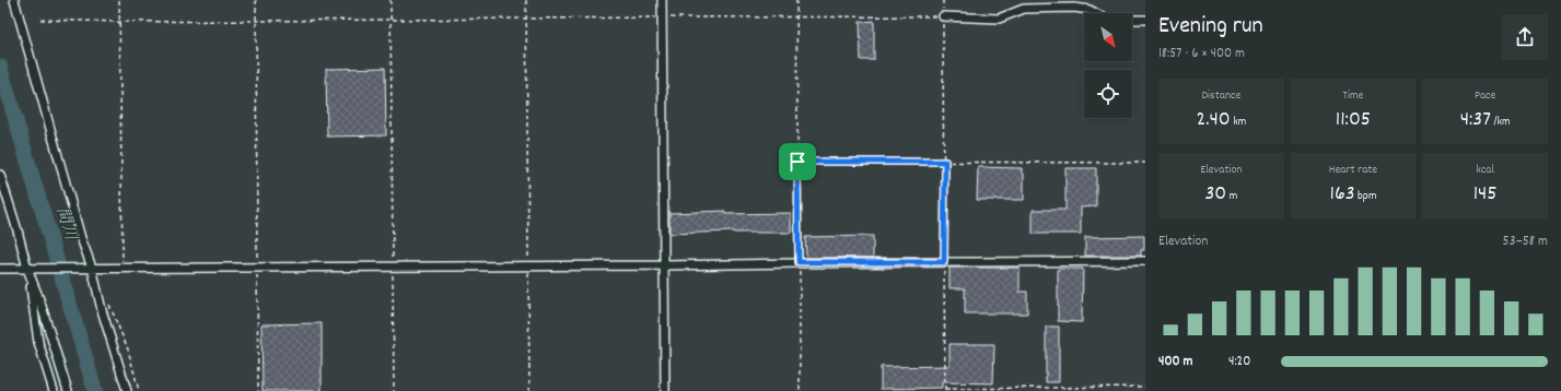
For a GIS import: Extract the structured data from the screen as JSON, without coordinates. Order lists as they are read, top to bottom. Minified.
{"water":["間川"],"north":"bottom right","page":{"heading":["Evening run","18:57 · 6 × 400 m"],"stats":[["Distance","2.40 km"],["Time","11:05"],["Pace","4:37 /km"],["Elevation","30 m"],["Heart rate","163 bpm"],["kcal","145"]],"chart":["Elevation","53–58 m"],"list":[{"name":"400 m","note":"4:20"}]}}
